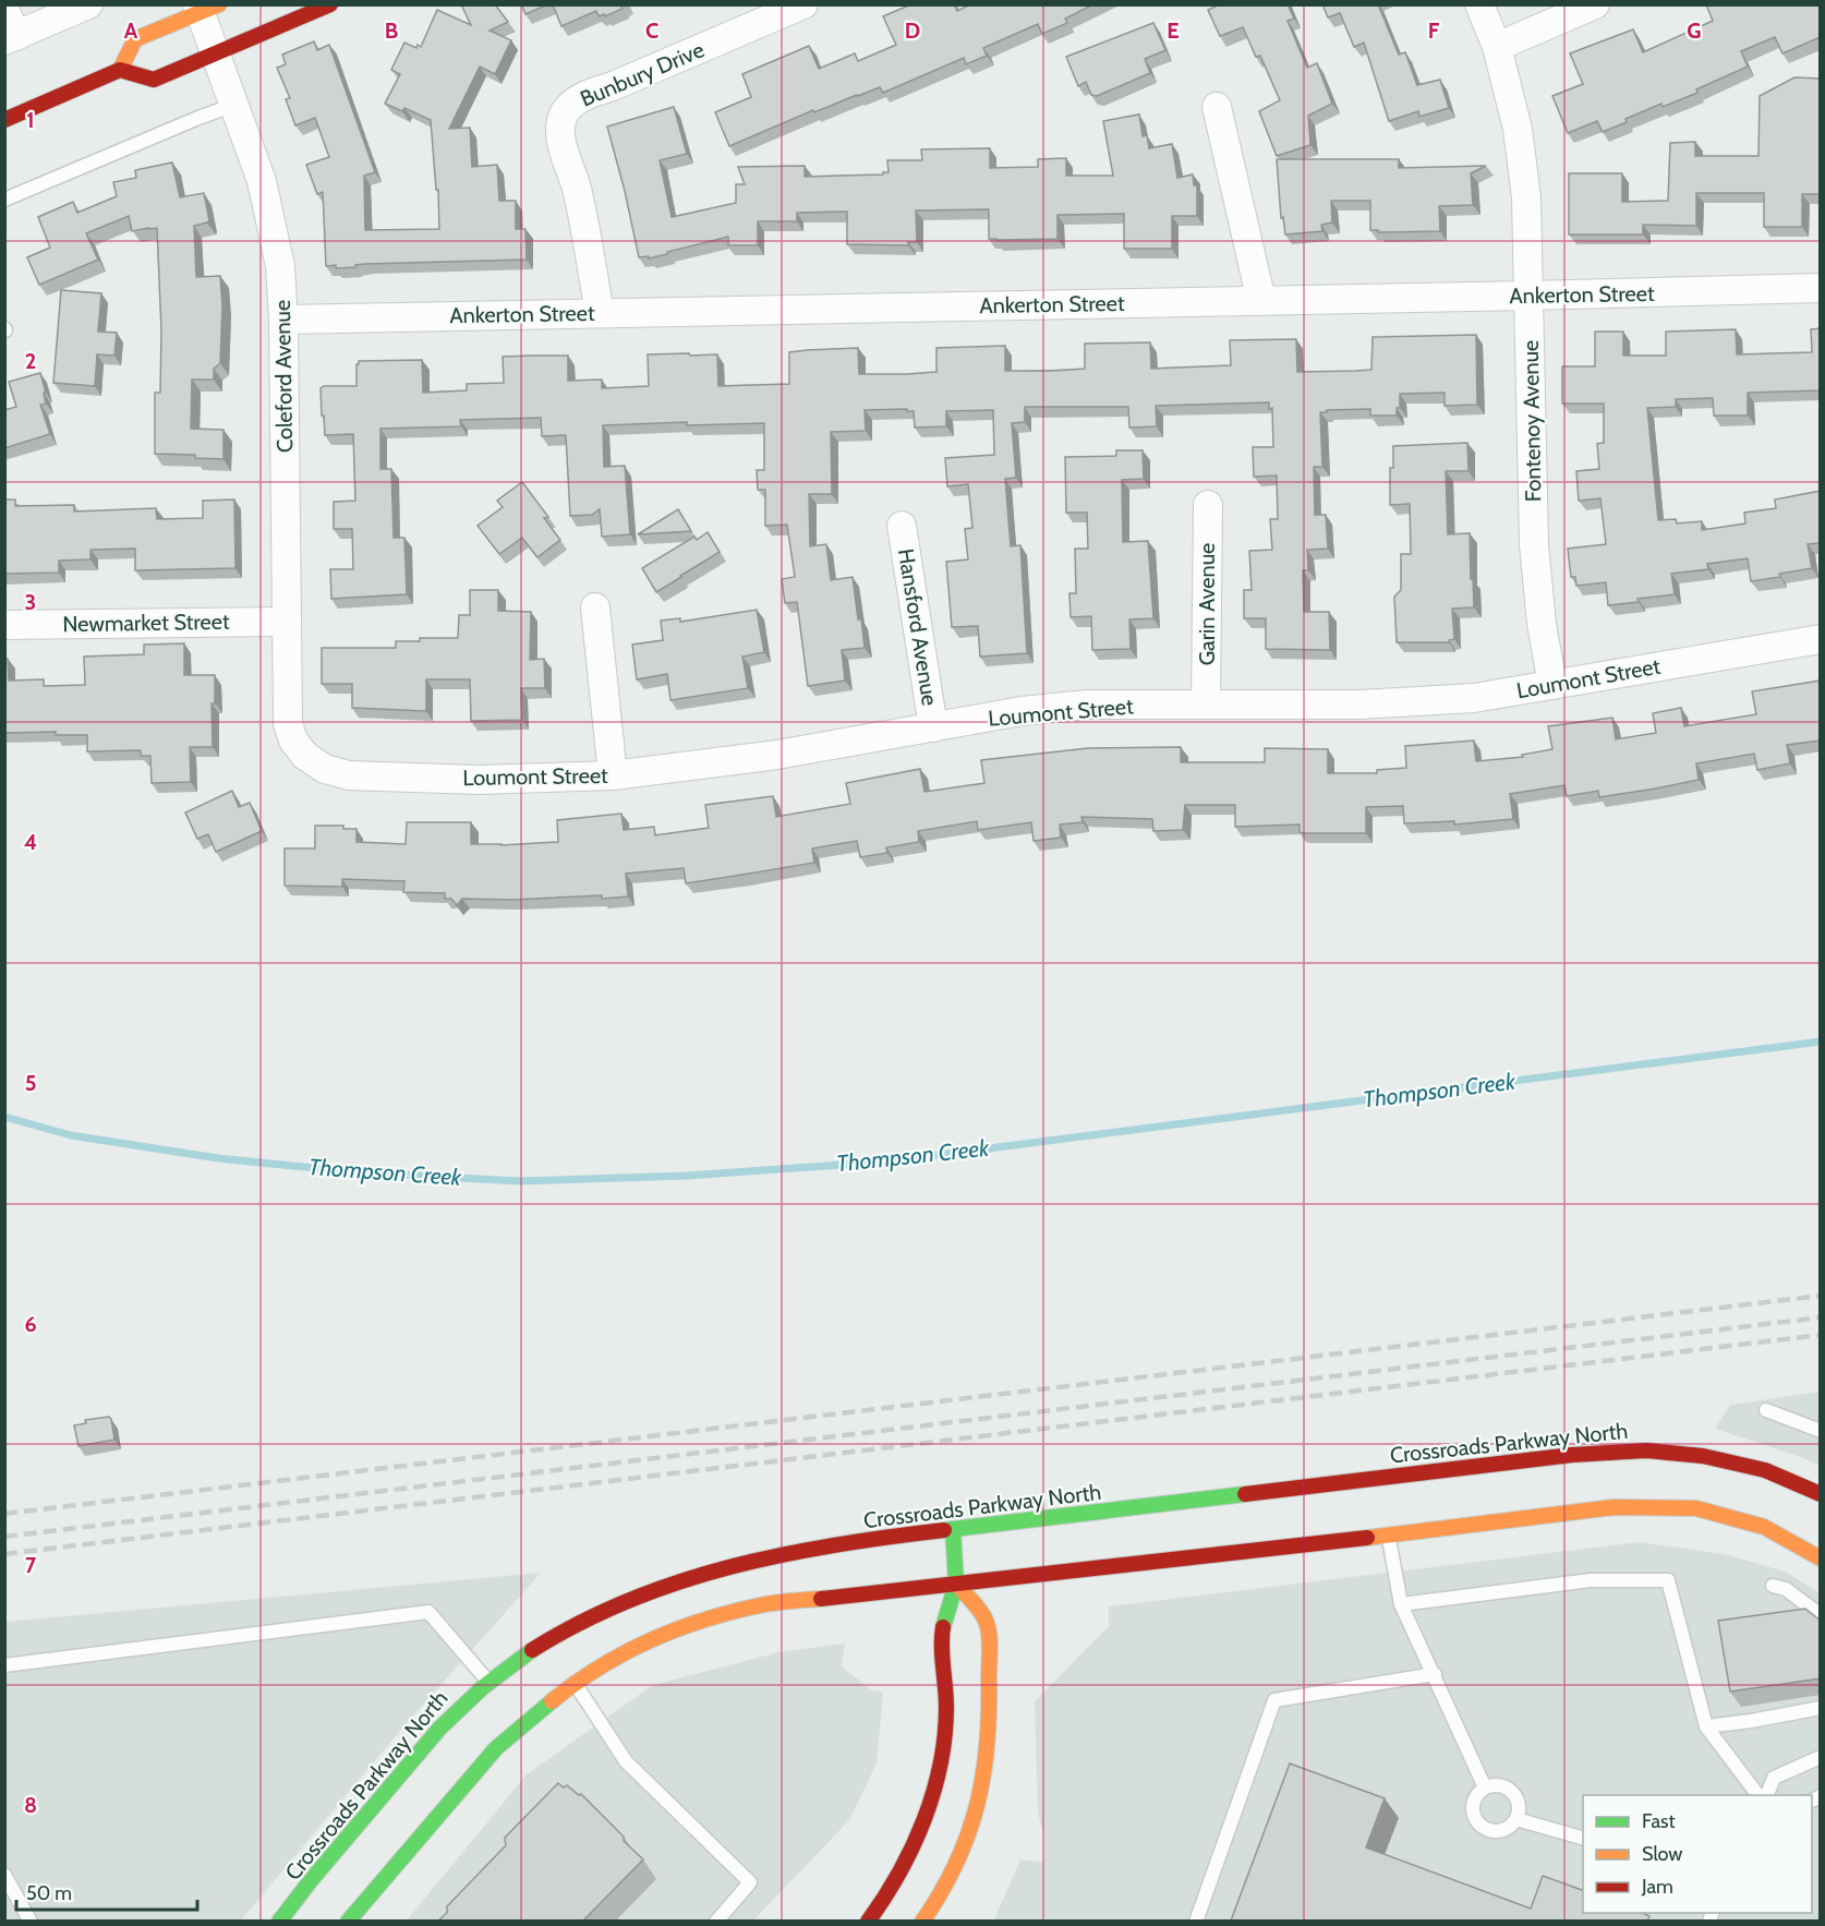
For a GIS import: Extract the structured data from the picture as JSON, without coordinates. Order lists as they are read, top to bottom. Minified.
{"streets":{"street":["Bunbury Drive","Ankerton Street","Coleford Avenue","Fontenoy Avenue","Garin Avenue","Newmarket Street","Hansford Avenue","Loumont Street","Crossroads Parkway North"]},"crossings":[["Bunbury Drive","Ankerton Street"],["Ankerton Street","Coleford Avenue"],["Ankerton Street","Fontenoy Avenue"],["Coleford Avenue","Newmarket Street"],["Coleford Avenue","Loumont Street"],["Fontenoy Avenue","Loumont Street"],["Garin Avenue","Loumont Street"],["Hansford Avenue","Loumont Street"]],"water":["Thompson Creek"],"legend":["Fast","Slow","Jam"],"scale_bar":"50 m","grid":{"columns":["A","B","C","D","E","F","G"],"rows":["1","2","3","4","5","6","7","8"]}}
